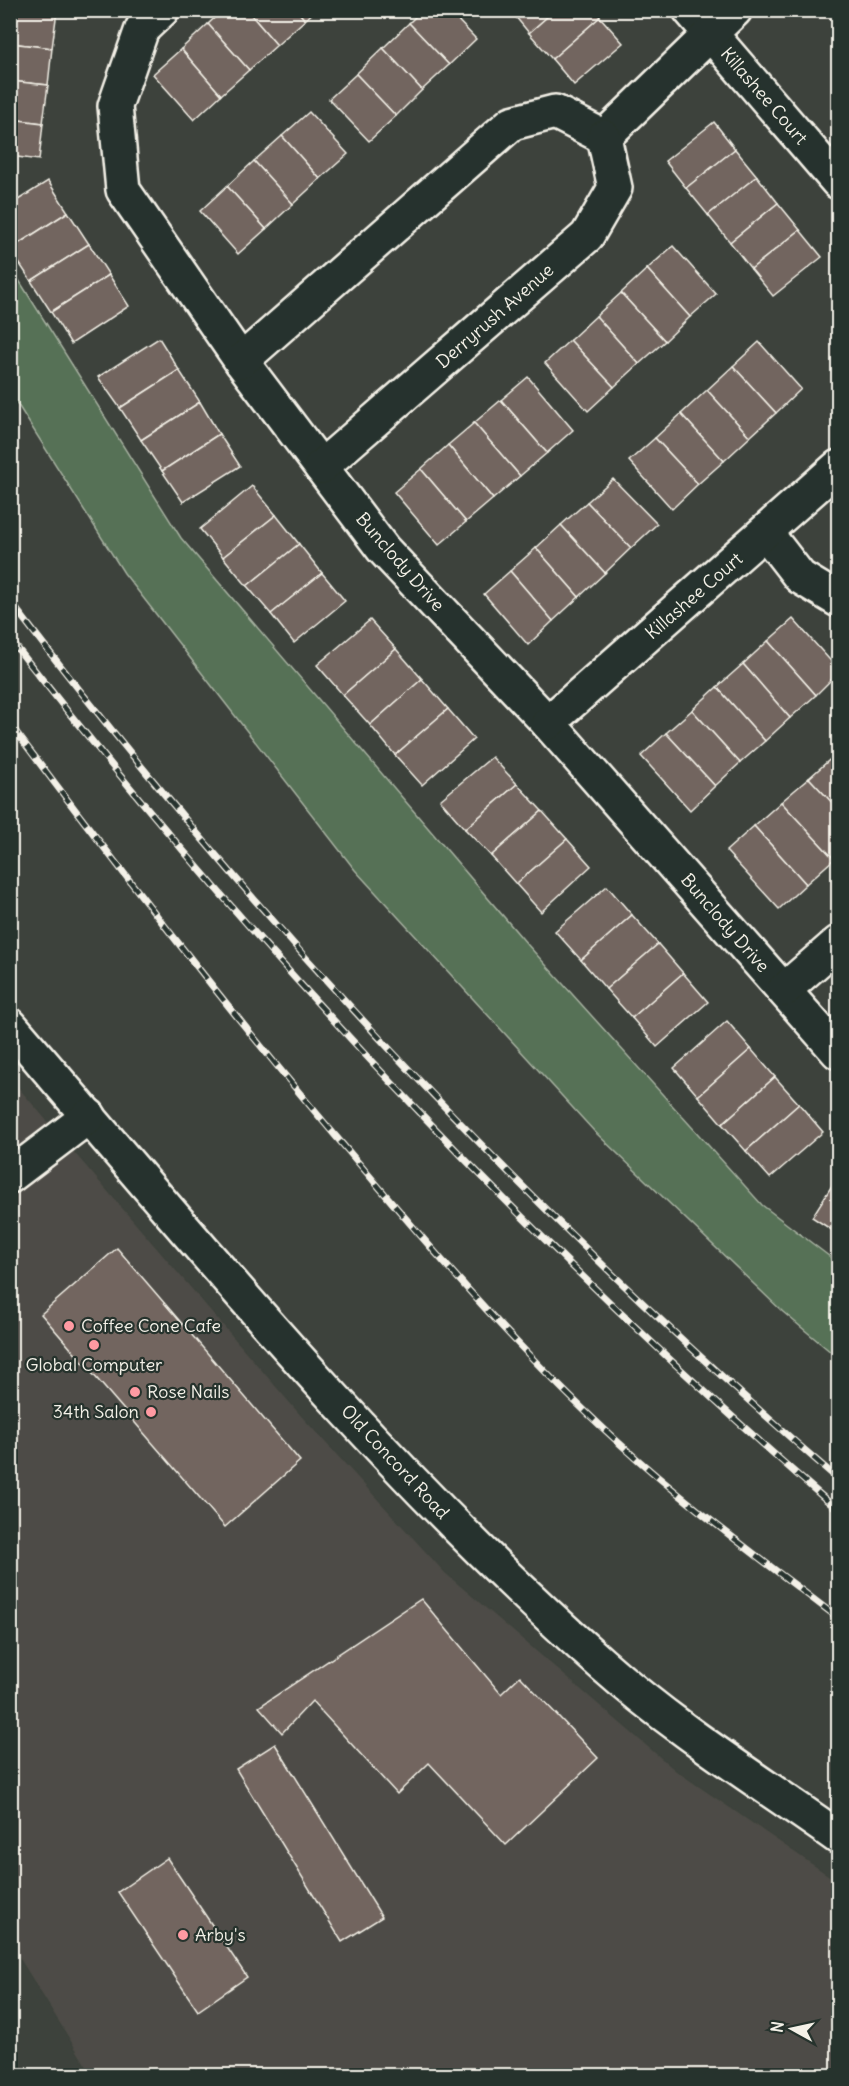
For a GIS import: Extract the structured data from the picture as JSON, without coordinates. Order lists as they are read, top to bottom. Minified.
{"streets":{"street":["Killashee Court","Derryrush Avenue","Bunclody Drive","Old Concord Road"]},"crossings":[["Killashee Court","Bunclody Drive"],["Derryrush Avenue","Bunclody Drive"]],"places":["Coffee Cone Cafe","Global Computer","Rose Nails","34th Salon","Arby's"],"north":"left"}
